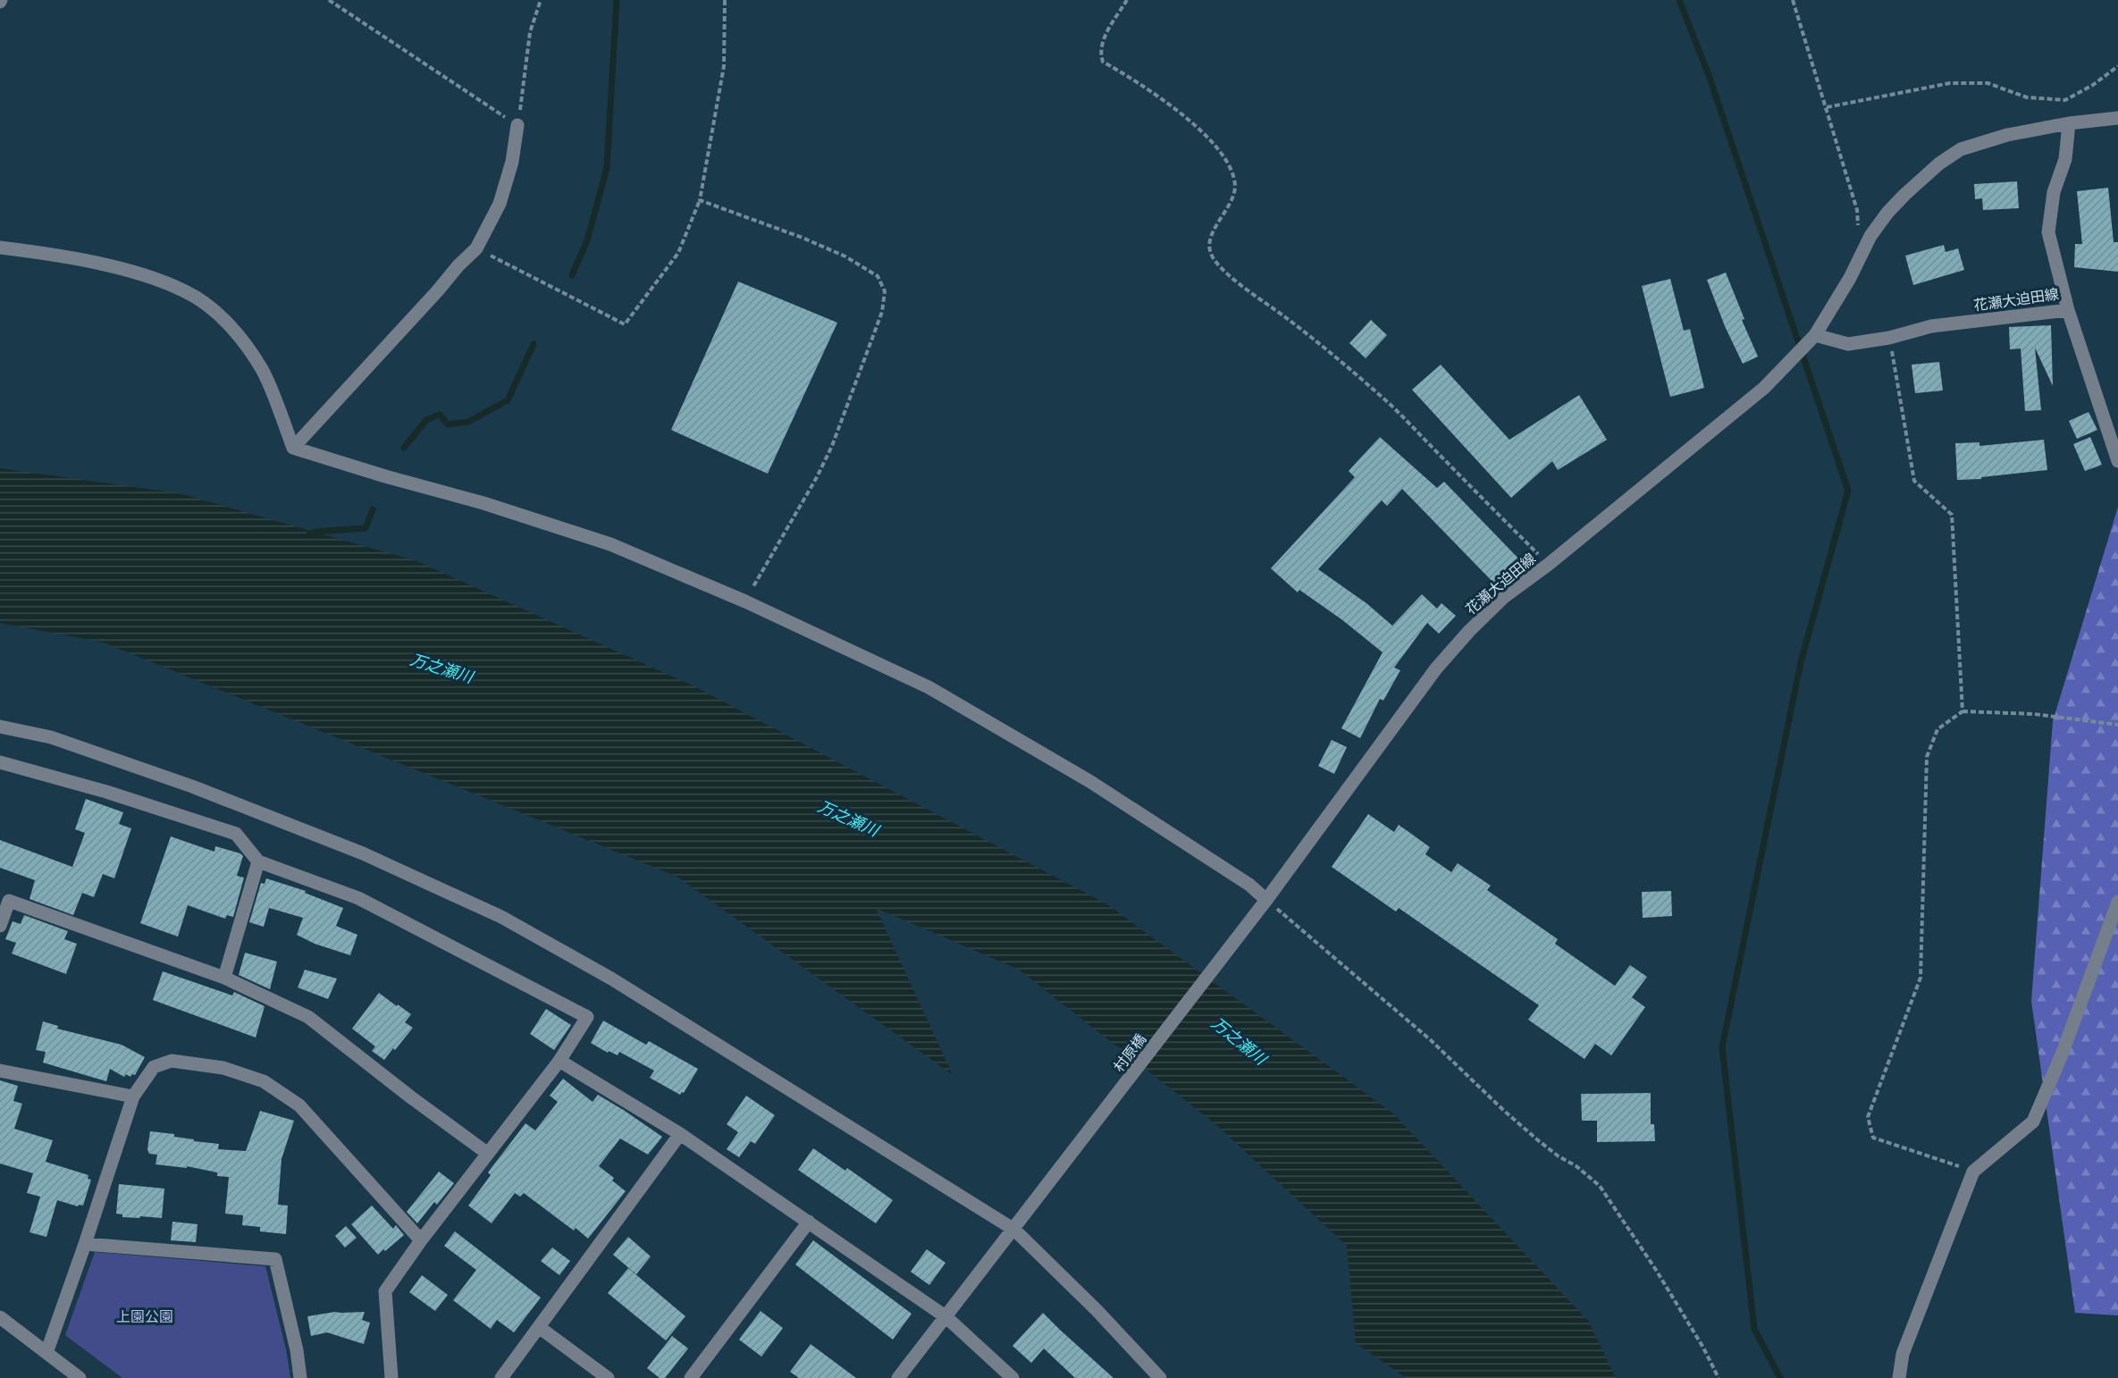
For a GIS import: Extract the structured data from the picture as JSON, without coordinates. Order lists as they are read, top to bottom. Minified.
{"streets":{"street":["花瀬大迫田線","村原橋"]},"crossings":[["花瀬大迫田線","村原橋"]],"water":["万之瀬川"],"parks":["上園公園"]}
